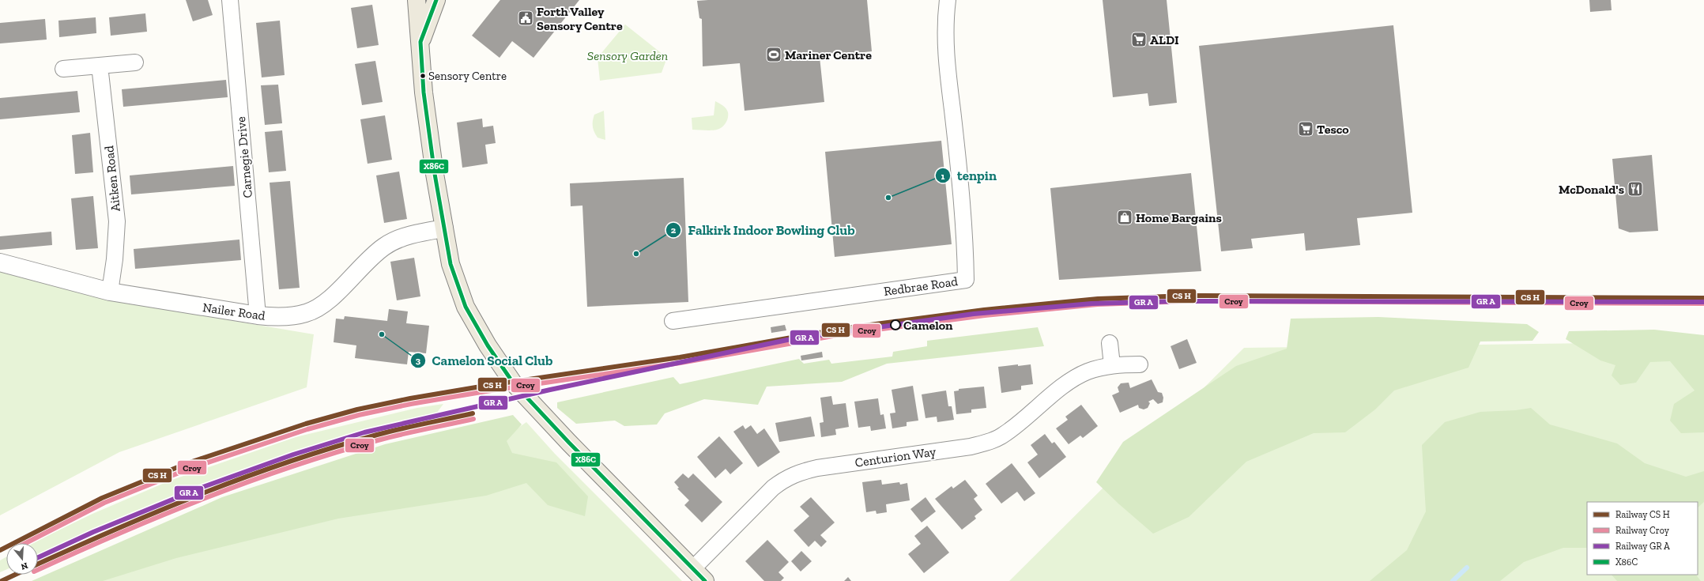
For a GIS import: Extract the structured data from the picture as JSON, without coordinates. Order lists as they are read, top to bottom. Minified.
{"streets":{"street":["Carnegie Drive","Aitken Road","Redbrae Road","Nailer Road","Centurion Way"]},"crossings":[["Carnegie Drive","Nailer Road"],["Aitken Road","Nailer Road"]],"parks":["Sensory Garden"],"places":{"public building":["Forth Valley Sensory Centre"],"supermarket":["ALDI","Tesco"],"sports":["Mariner Centre"],"other":["Sensory Centre","tenpin","Falkirk Indoor Bowling Club","Camelon","Camelon Social Club"],"restaurant":["McDonald's"],"shop":["Home Bargains"]},"lines":["transit line X86C","rail line Croy"],"legend":["Railway CS H","Railway Croy","Railway GR A","X86C"],"north":"bottom"}
